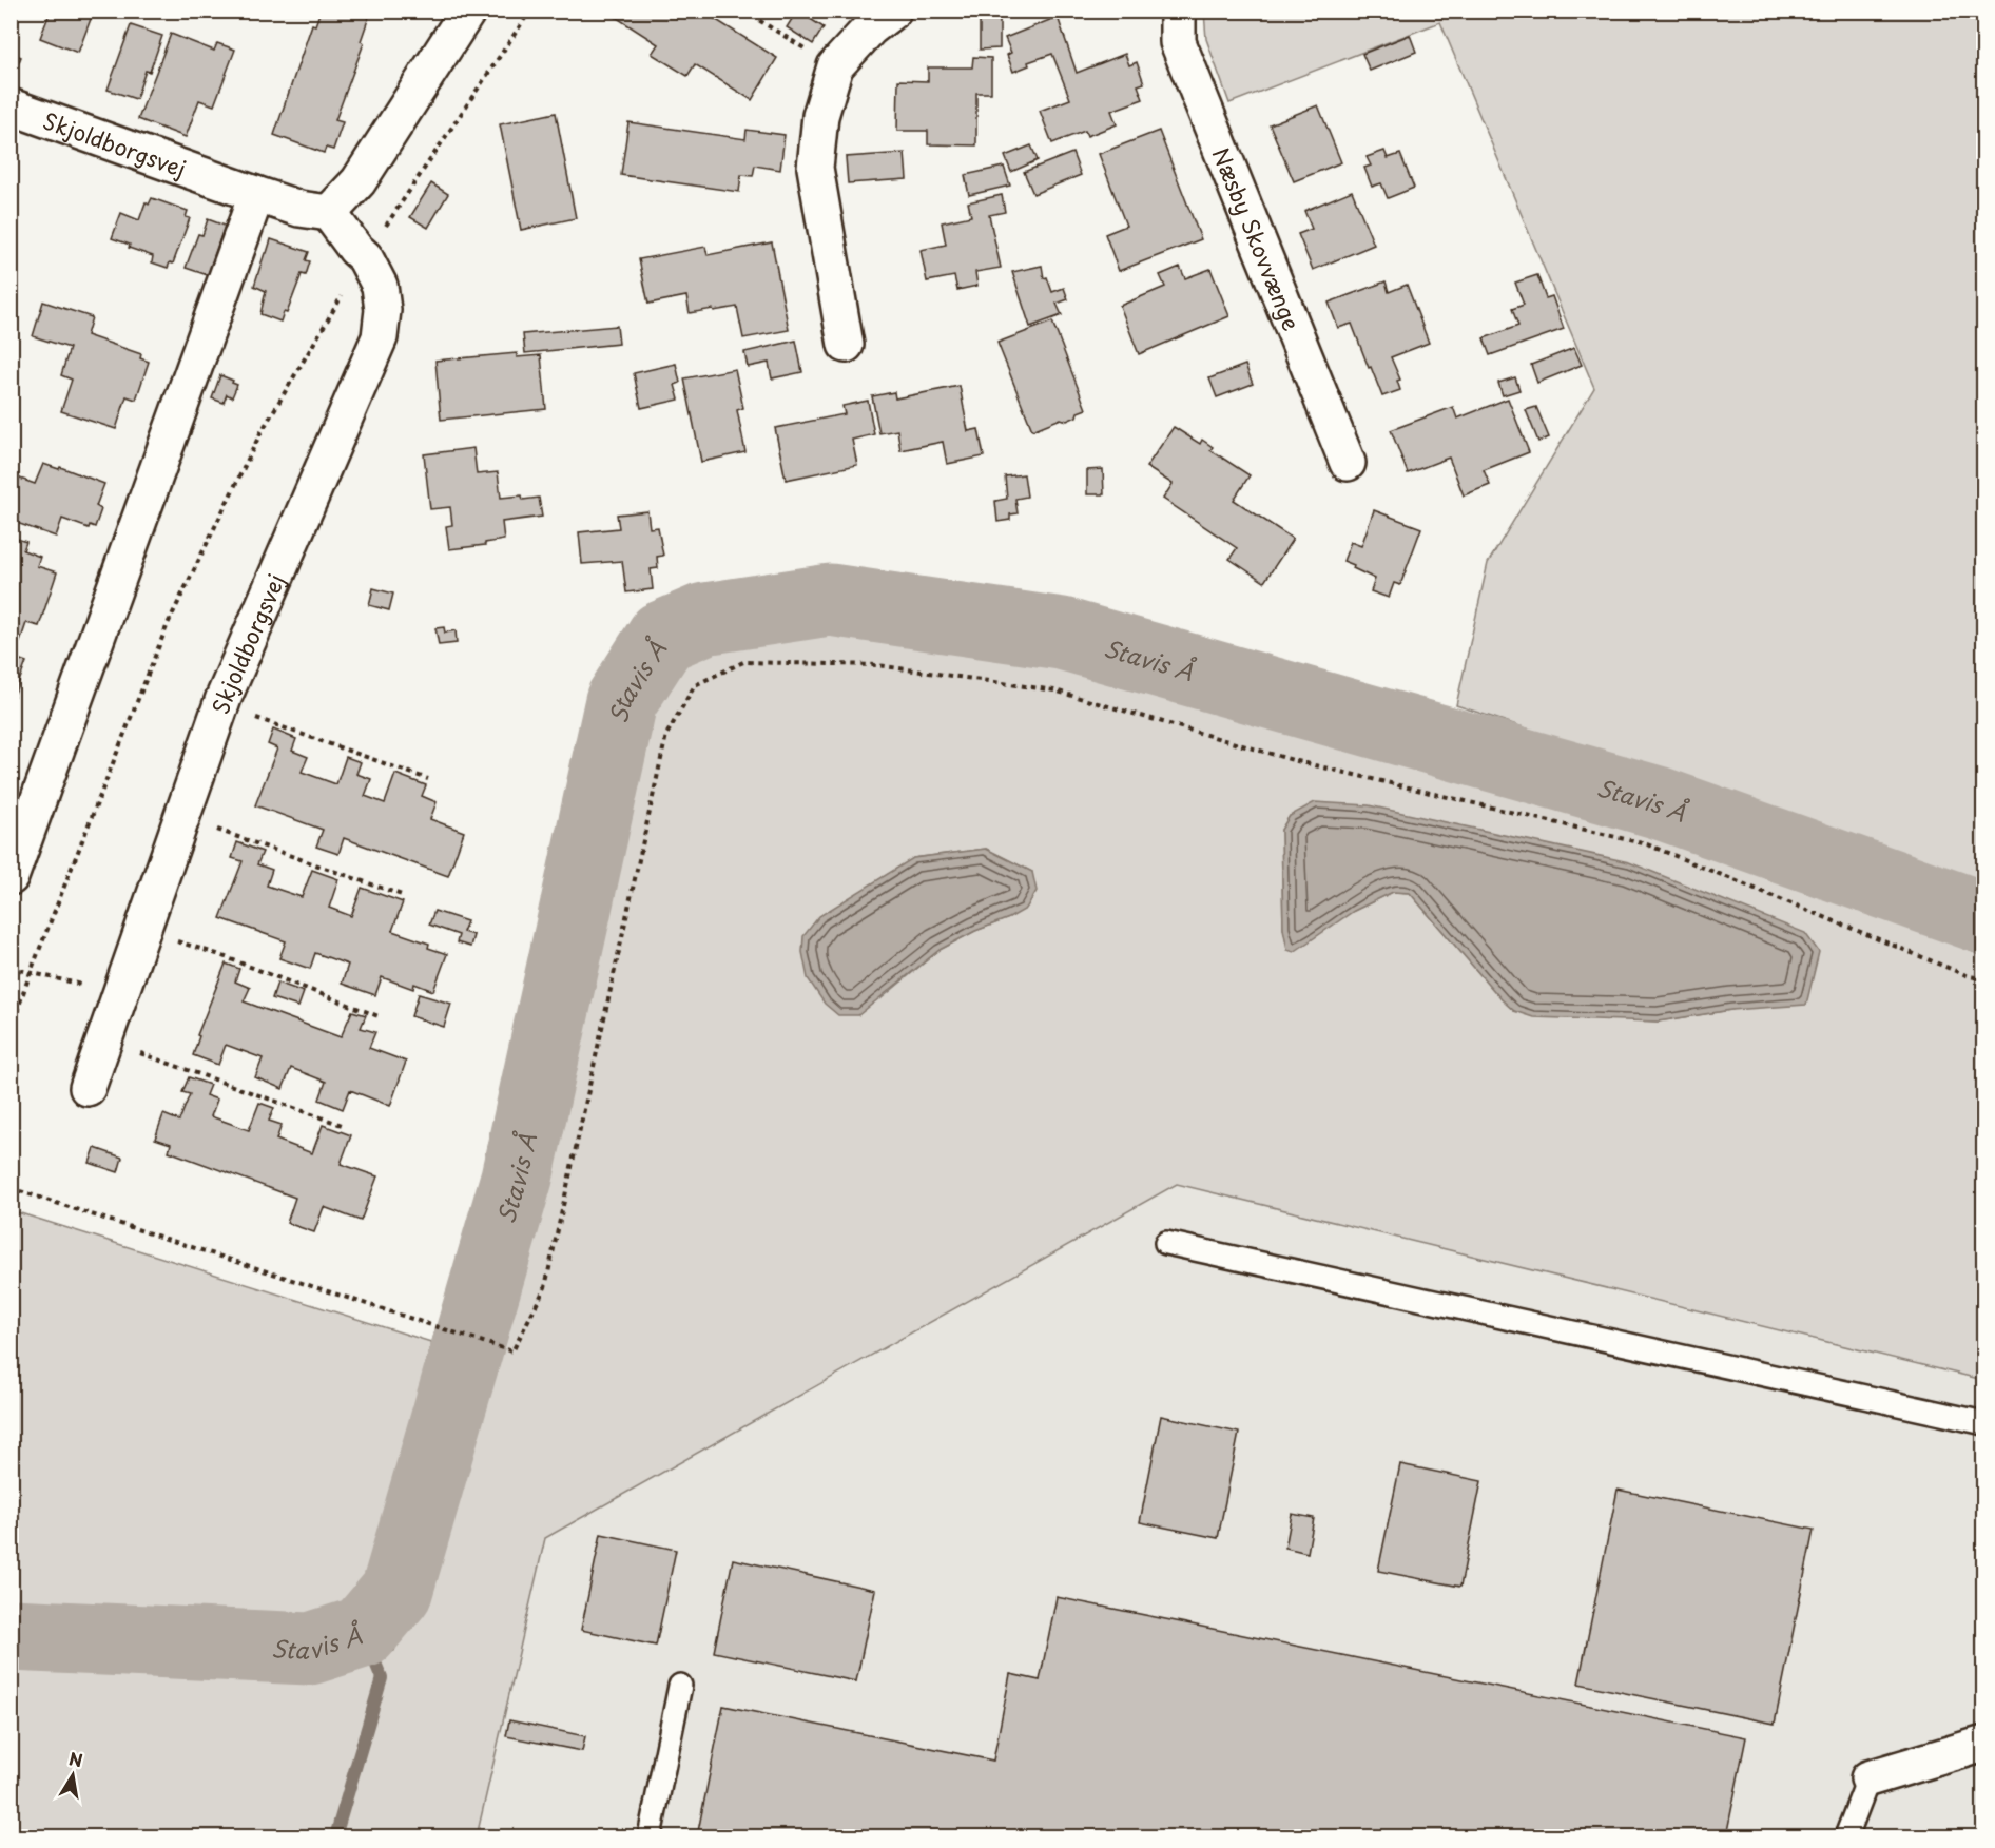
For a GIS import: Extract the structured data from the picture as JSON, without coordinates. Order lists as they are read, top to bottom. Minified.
{"streets":{"street":["Skjoldborgsvej","Næsby Skovvænge"]},"water":["Stavis Å"],"north":"top"}
